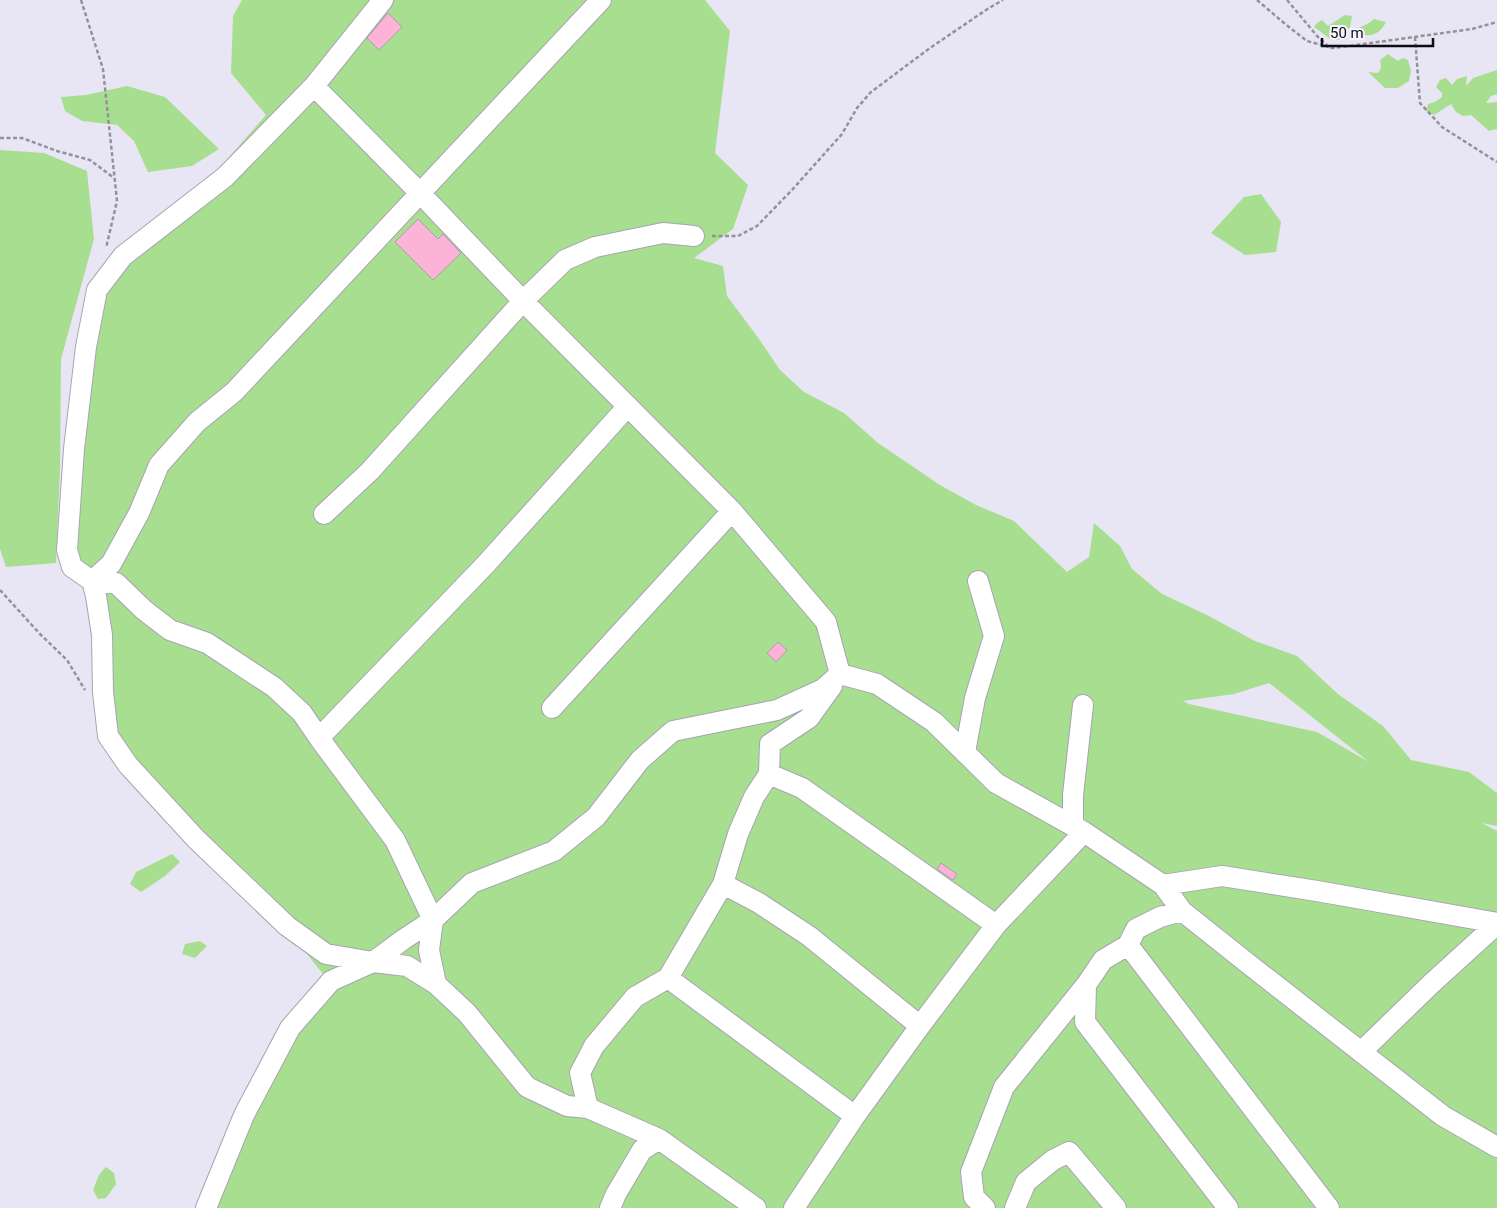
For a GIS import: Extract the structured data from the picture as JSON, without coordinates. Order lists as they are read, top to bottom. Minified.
{"scale_bar":"50 m"}
